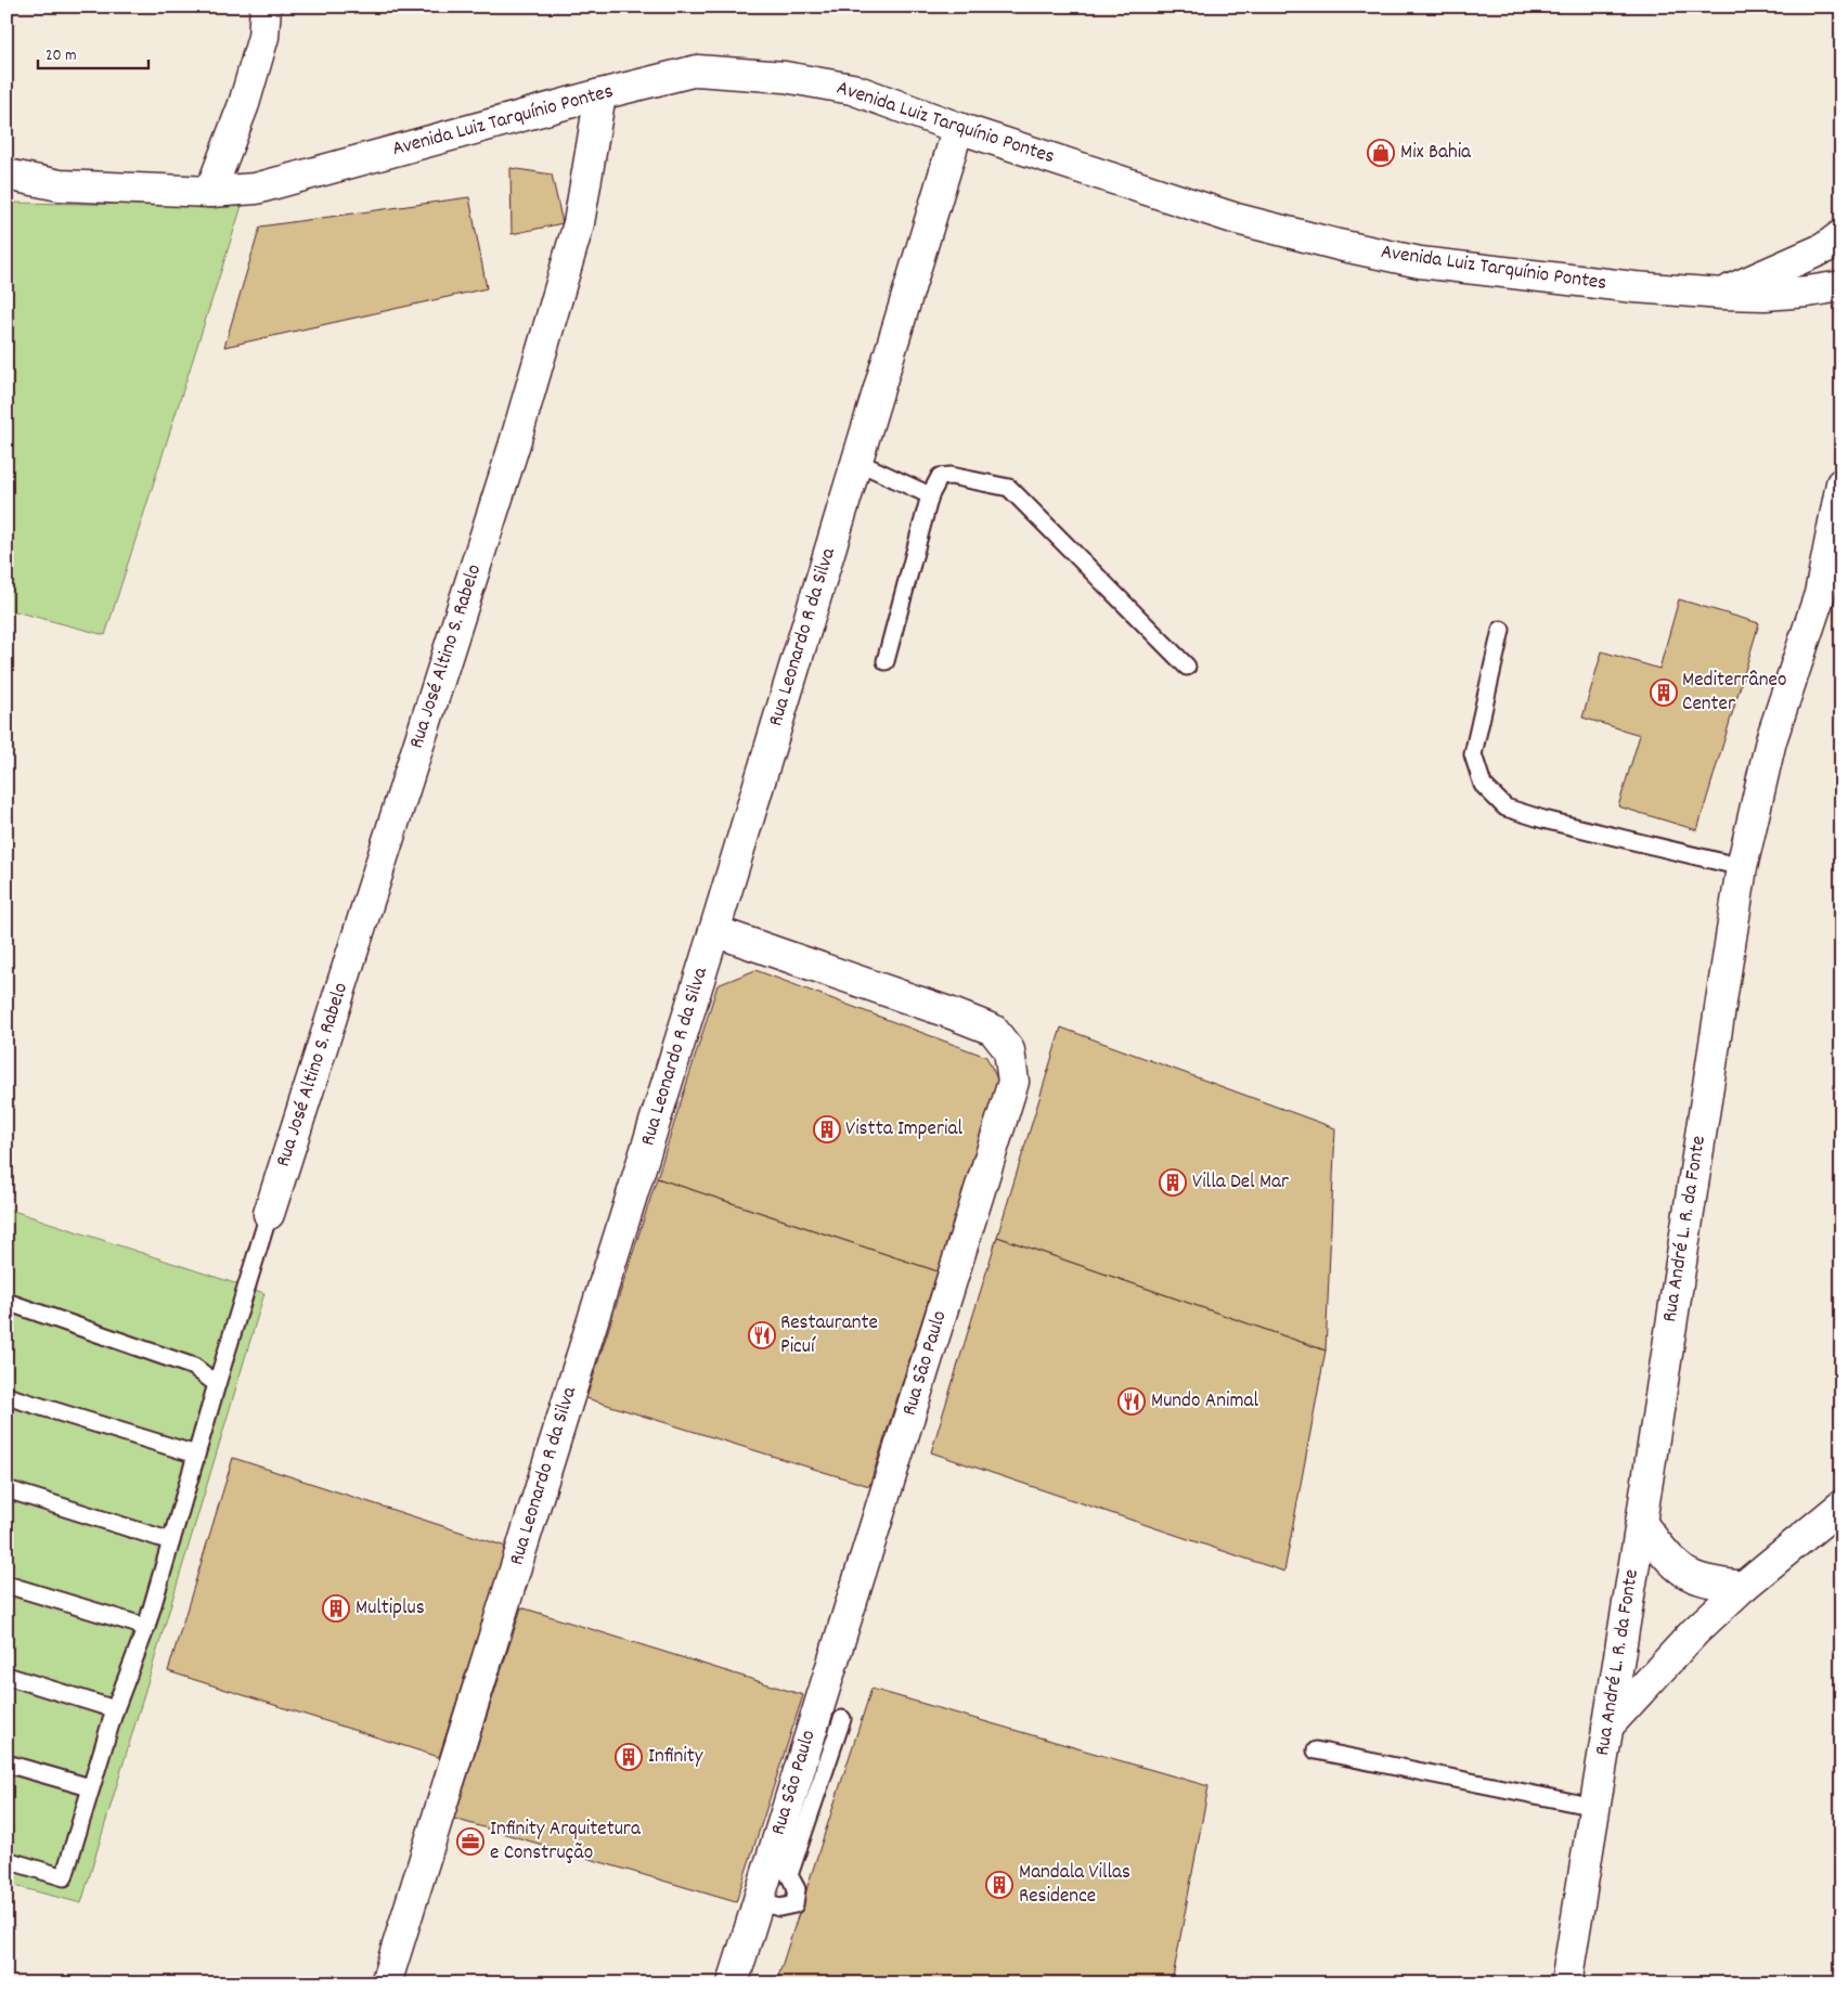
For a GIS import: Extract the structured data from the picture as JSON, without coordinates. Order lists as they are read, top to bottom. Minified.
{"streets":{"street":["Avenida Luiz Tarquínio Pontes","Rua Leonardo R da Silva","Rua José Altino S. Rabelo","Rua André L. R. da Fonte","Rua São Paulo"]},"crossings":[["Avenida Luiz Tarquínio Pontes","Rua Leonardo R da Silva"],["Avenida Luiz Tarquínio Pontes","Rua José Altino S. Rabelo"],["Rua Leonardo R da Silva","Rua São Paulo"]],"places":{"shop":["Mix Bahia"],"building":["Mediterrâneo Center","Vistta Imperial","Villa Del Mar","Multiplus","Infinity","Mandala Villas Residence"],"restaurant":["Restaurante Picuí","Mundo Animal"],"office":["Infinity Arquitetura e Construção"]},"scale_bar":"20 m"}
